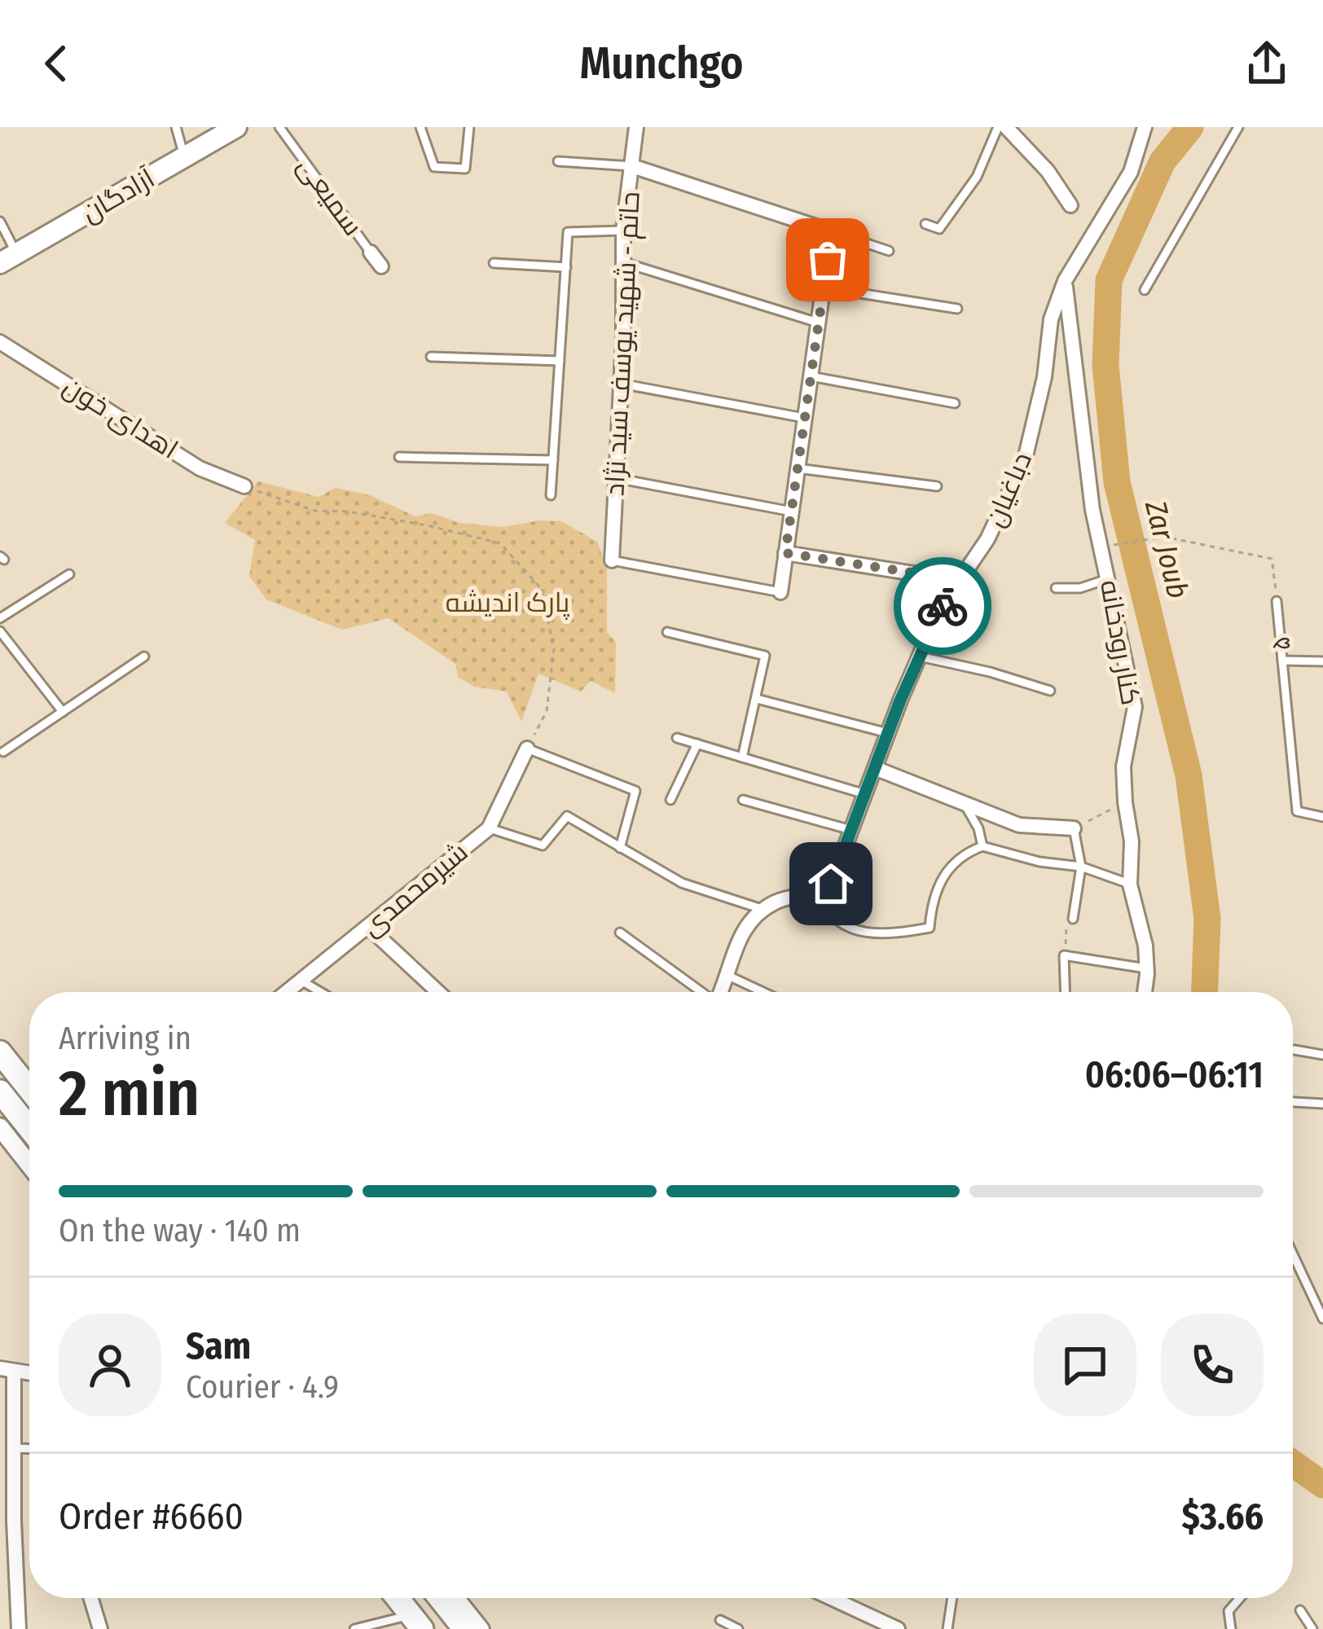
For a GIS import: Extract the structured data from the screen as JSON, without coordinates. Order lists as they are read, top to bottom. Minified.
{"streets":{"main road":["آزادگان"],"street":["سمیعی","حاتم - شهید یوسف سید نژاد","اهدای خون","دباغیان","کنار رودخانه","شیرمحمدی"],"lane":["۵"]},"crossings":[["دباغیان","کنار رودخانه"]],"water":["Zar Joub"],"parks":["پارک اندیشه"],"page":{"header":"Munchgo","heading":["2 min","Arriving in","06:06–06:11"],"panel":["Sam","Courier · 4.9","Order #6660","$3.66"],"bar":"On the way · 140 m"}}
